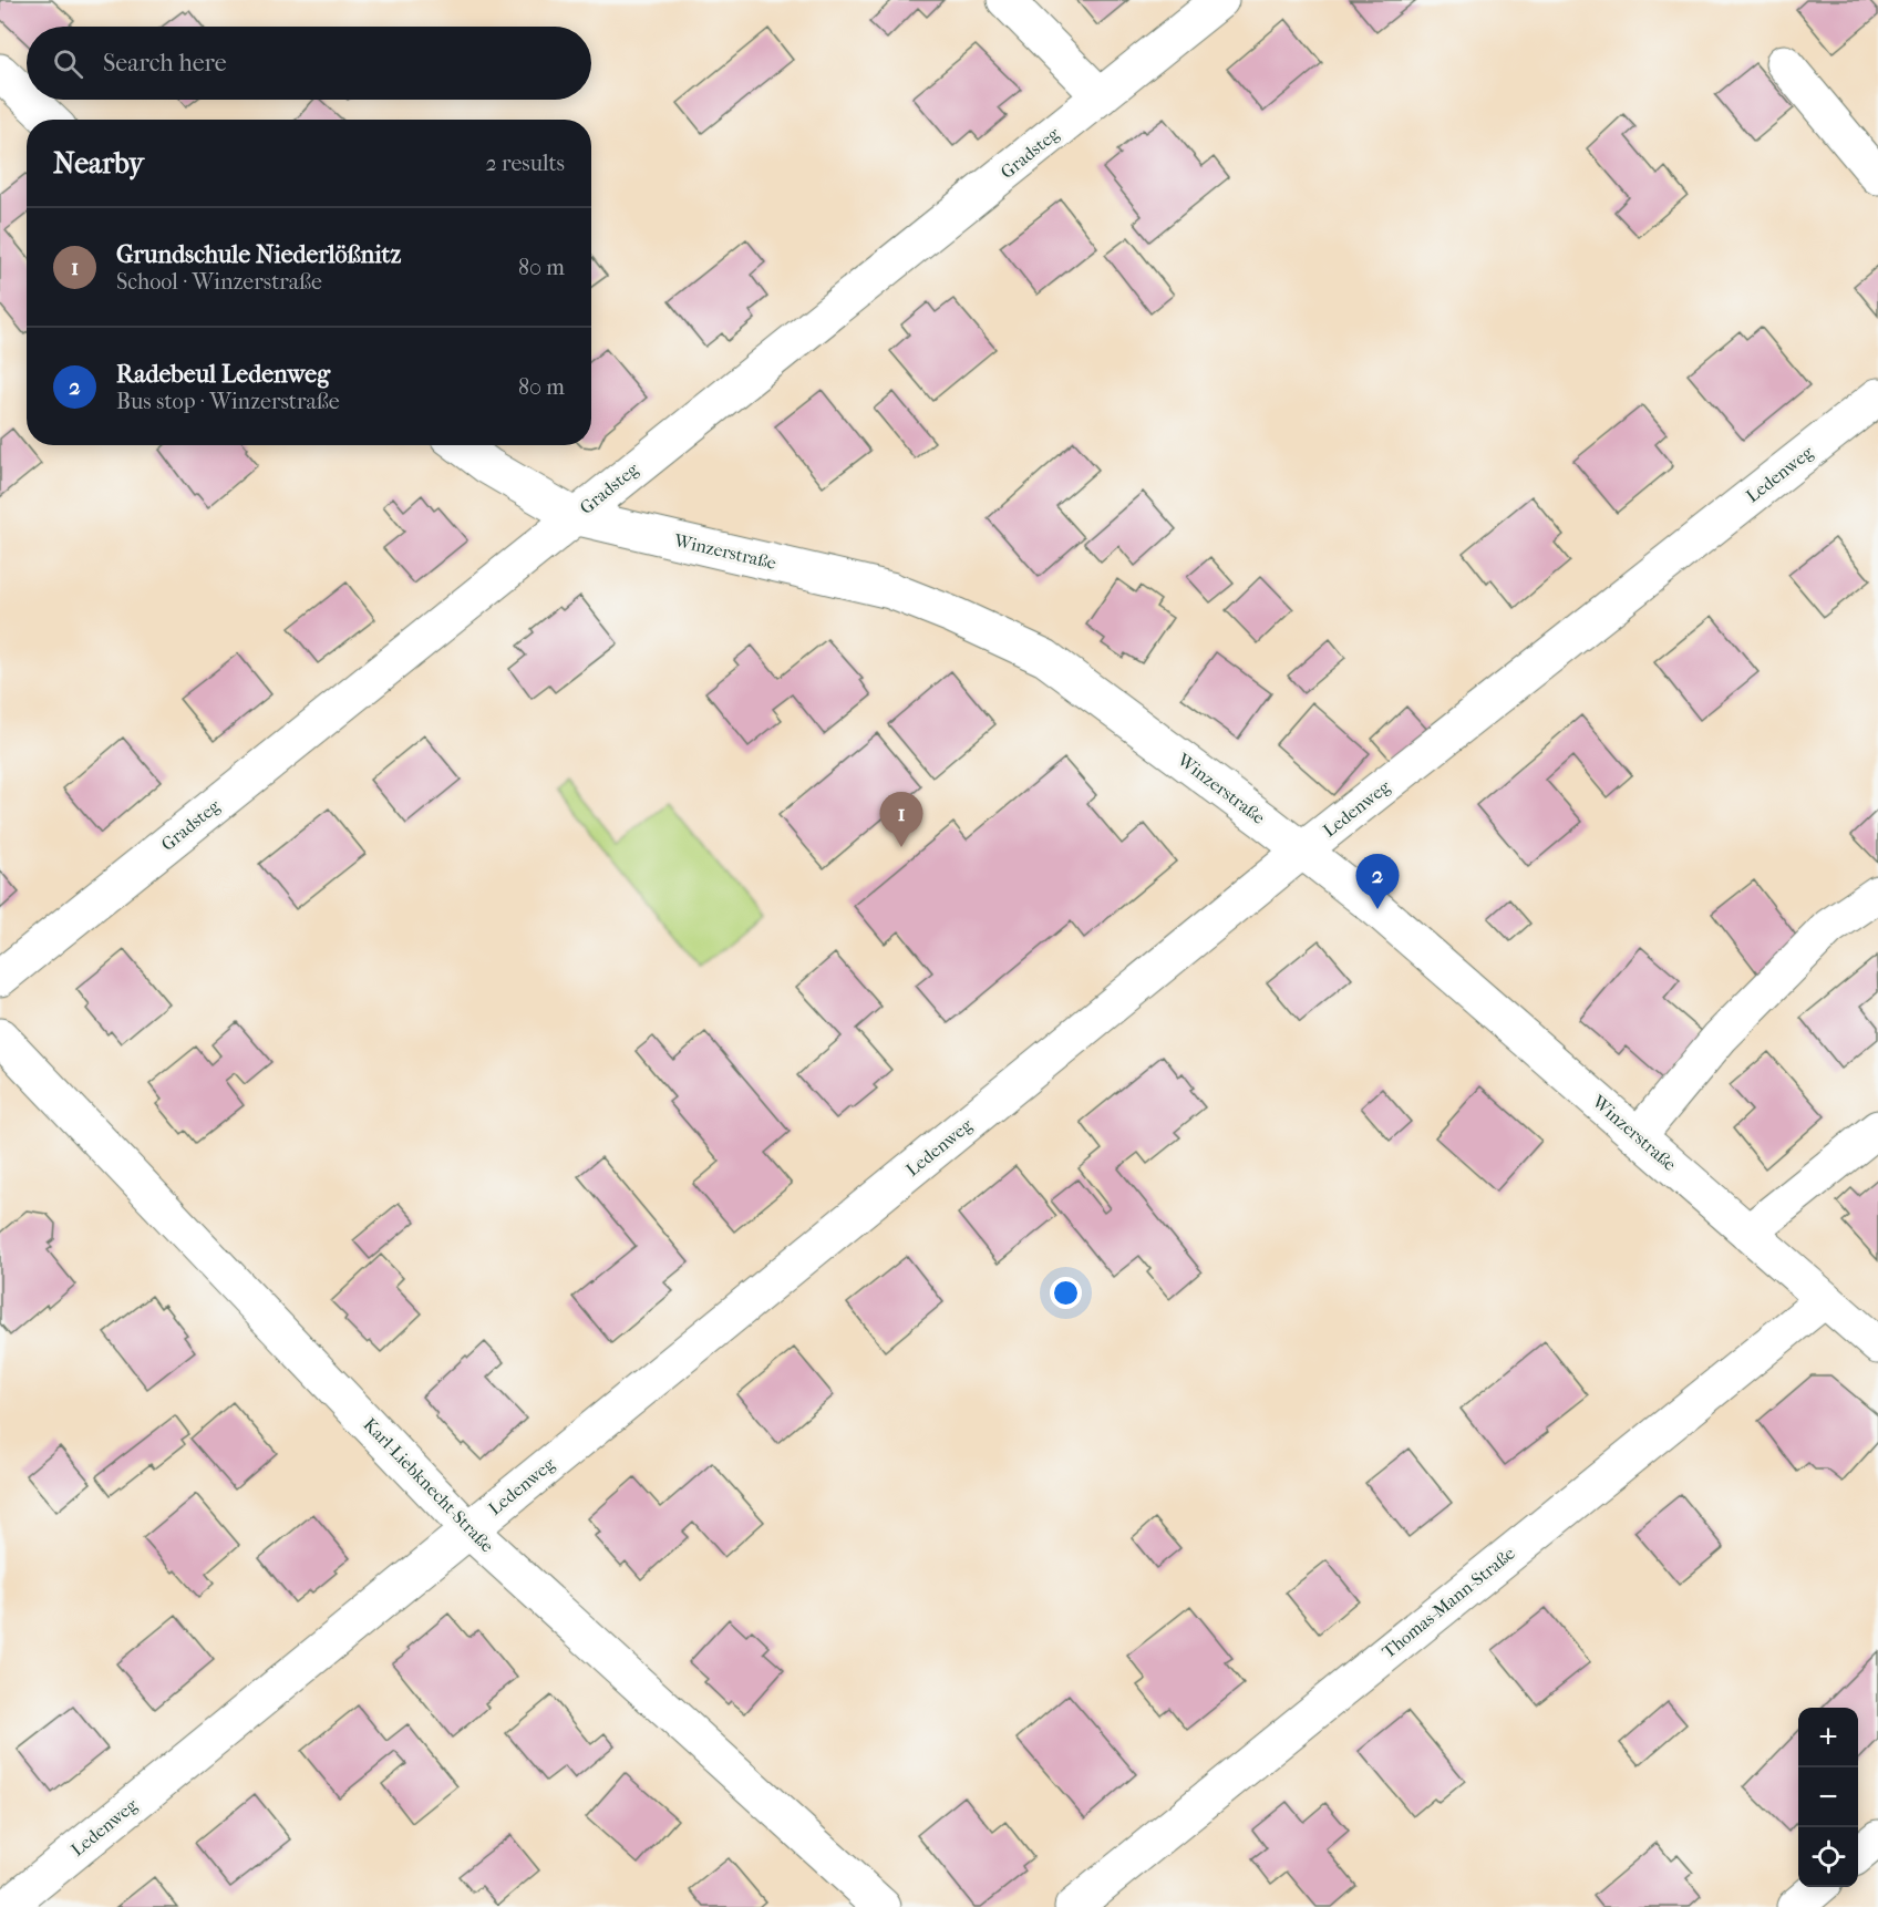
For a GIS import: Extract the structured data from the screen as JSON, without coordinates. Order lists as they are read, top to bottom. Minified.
{"streets":{"street":["Gradsteg","Ledenweg","Winzerstraße","Karl-Liebknecht-Straße","Thomas-Mann-Straße"]},"crossings":[["Gradsteg","Winzerstraße"],["Ledenweg","Winzerstraße"],["Ledenweg","Karl-Liebknecht-Straße"],["Winzerstraße","Thomas-Mann-Straße"]],"page":{"search":"Search here","heading":["Nearby","2 results"],"list":[{"mark":"1","name":"Grundschule Niederlößnitz","note":"School · Winzerstraße","value":"80 m"},{"mark":"2","name":"Radebeul Ledenweg","note":"Bus stop · Winzerstraße","value":"80 m"}],"pins":["1","2"],"map_buttons":["+","−"]}}
